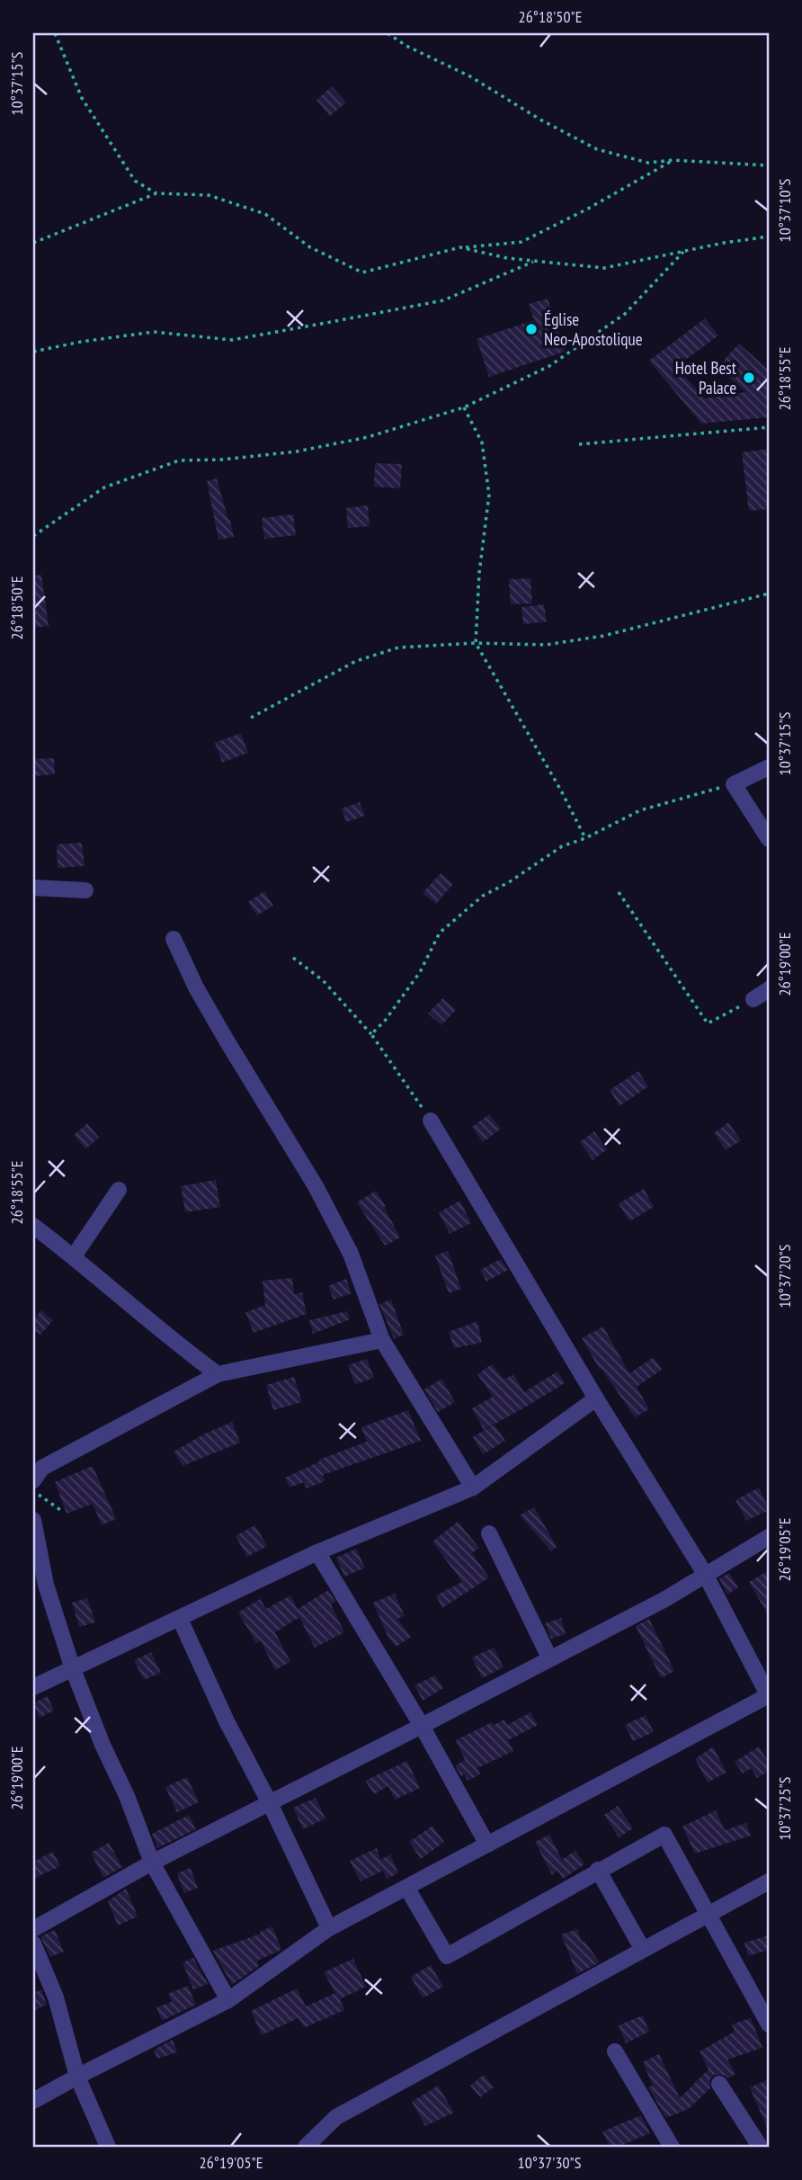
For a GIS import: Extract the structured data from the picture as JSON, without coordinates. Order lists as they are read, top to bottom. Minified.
{"places":["Église Neo-Apostolique","Hotel Best Palace"],"coordinates":["26°18'50\"E","10°37'15\"S","10°37'10\"S","26°18'55\"E","26°19'00\"E","10°37'20\"S","26°19'05\"E","10°37'25\"S","10°37'30\"S"]}
